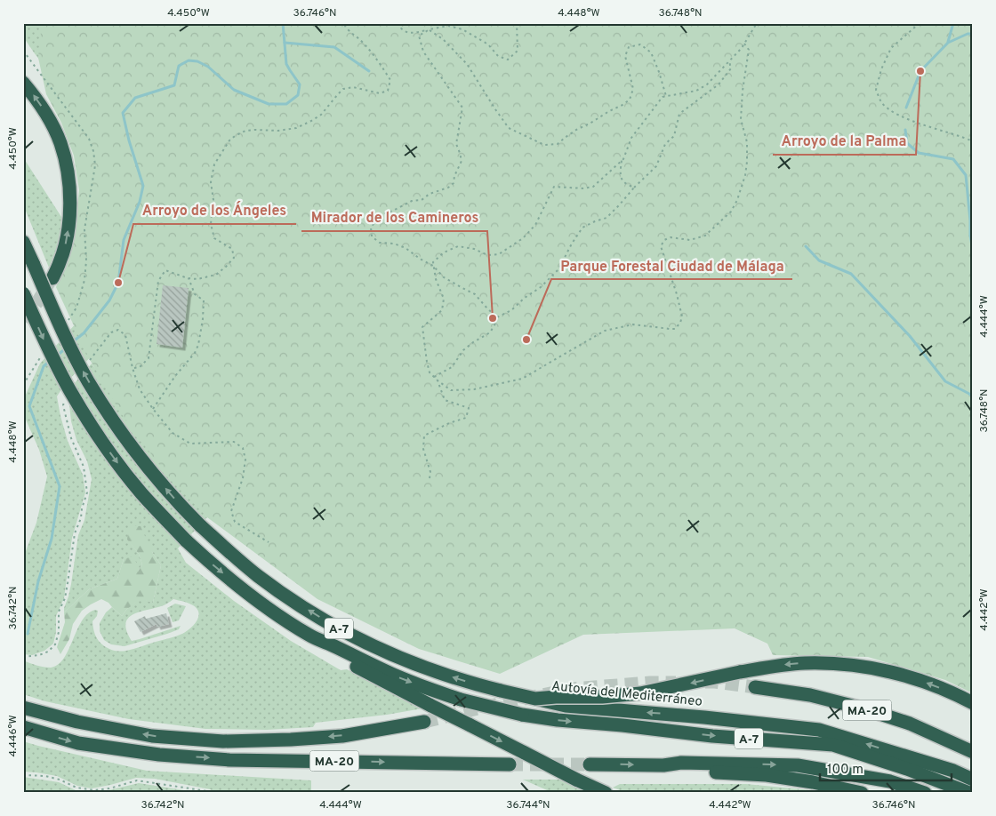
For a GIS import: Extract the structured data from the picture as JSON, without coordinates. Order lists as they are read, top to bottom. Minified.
{"streets":{"highway":["A-7","Autovía del Mediterráneo","MA-20"]},"places":["Arroyo de la Palma","Arroyo de los Ángeles","Mirador de los Camineros","Parque Forestal Ciudad de Málaga"],"scale_bar":"100 m","coordinates":["4.450°W","36.746°N","4.448°W","36.748°N","4.444°W","36.742°N","4.442°W","4.446°W","36.744°N"]}
